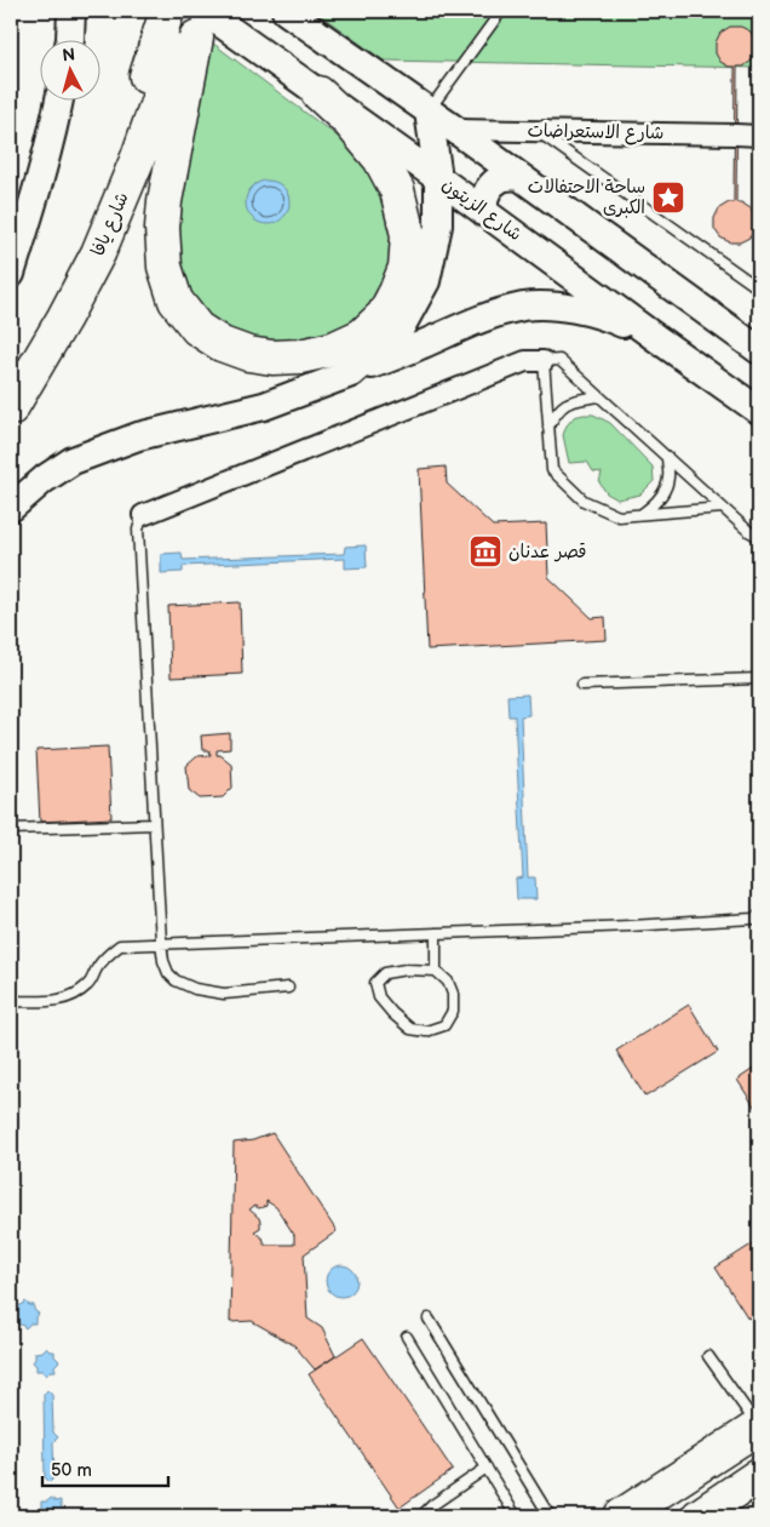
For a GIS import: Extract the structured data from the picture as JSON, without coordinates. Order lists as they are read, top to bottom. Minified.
{"streets":{"highway":["شارع يافا"],"main road":["شارع الزيتون"],"street":["شارع الاستعراضات"]},"crossings":[["شارع الزيتون","شارع يافا"]],"places":{"place":["ساحة الاحتفالات الكبرى"],"museum":["قصر عدنان"]},"scale_bar":"50 m","north":"top"}
